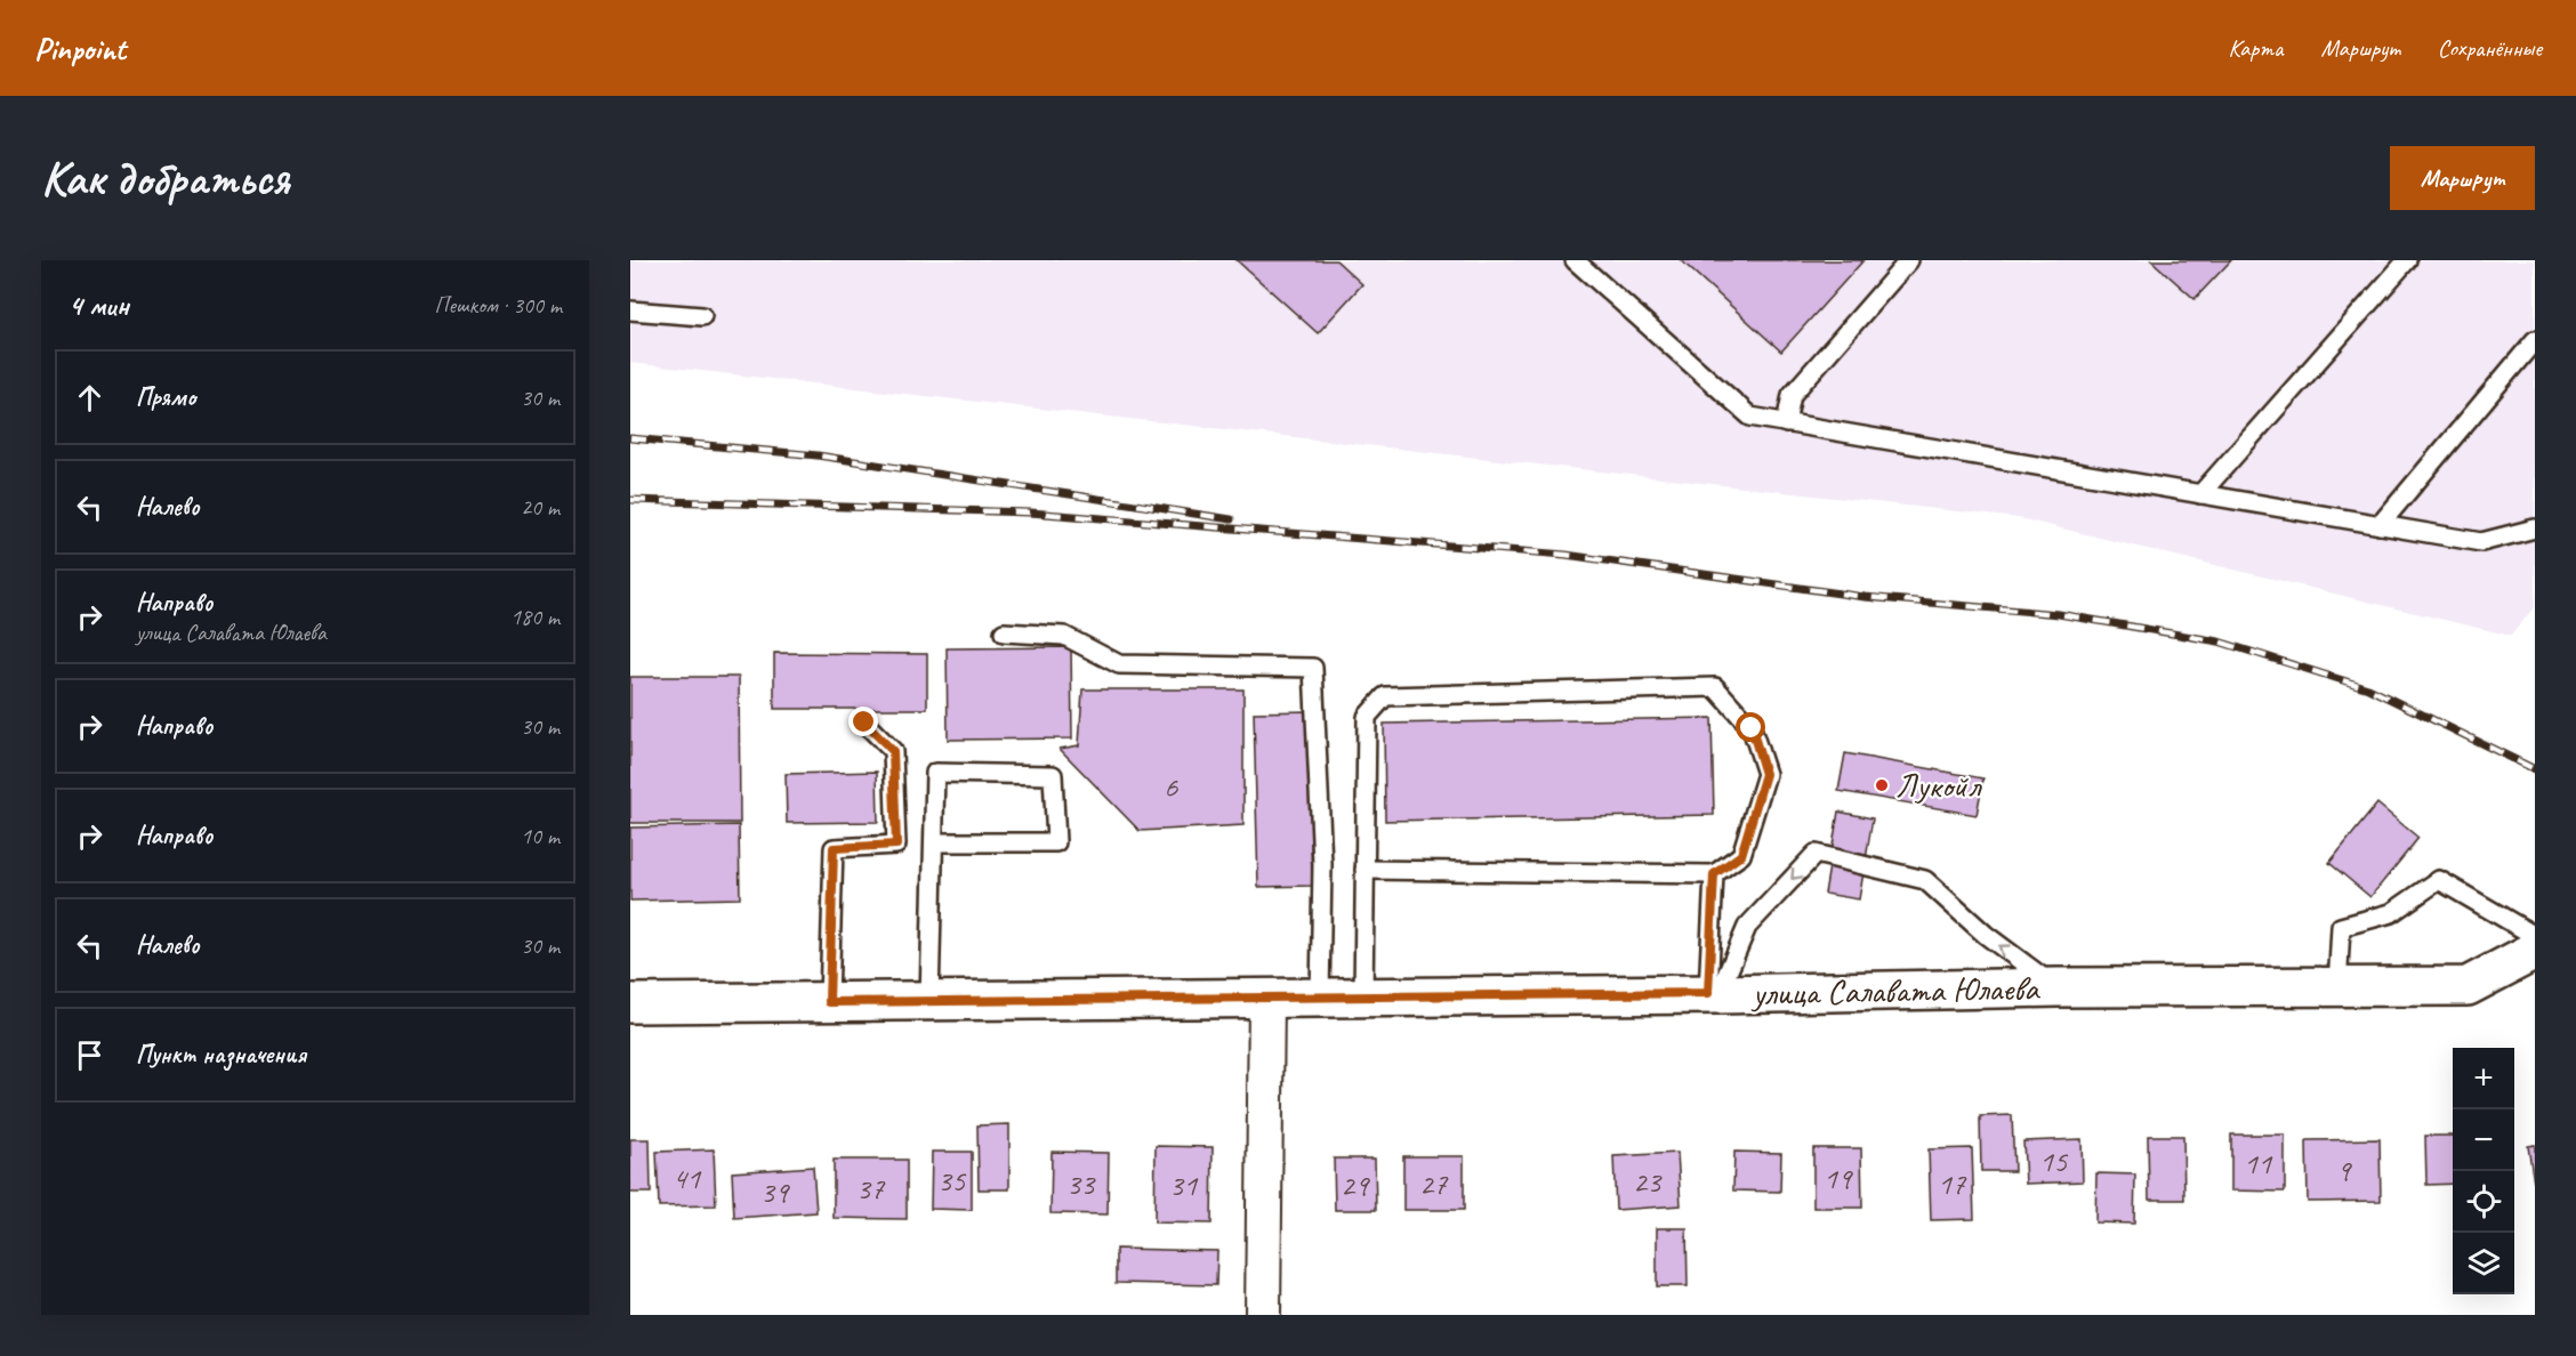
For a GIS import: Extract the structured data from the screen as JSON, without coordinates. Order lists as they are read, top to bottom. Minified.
{"streets":{"street":["улица Салавата Юлаева"]},"places":["Лукойл"],"house_numbers":["6","15","11","9","41","19","35","23","33","27","17","31","29","37","39"],"page":{"header":"Pinpoint","nav":["Карта","Маршрут","Сохранённые"],"buttons":"Маршрут","title":"Как добраться","heading":["4 мин","Пешком · 300 m"],"list":[["Прямо","30 m"],["Налево","20 m"],["Направо","улица Салавата Юлаева","180 m"],["Направо","30 m"],["Направо","10 m"],["Налево","30 m"],"Пункт назначения"],"map_buttons":["+","−"]}}
